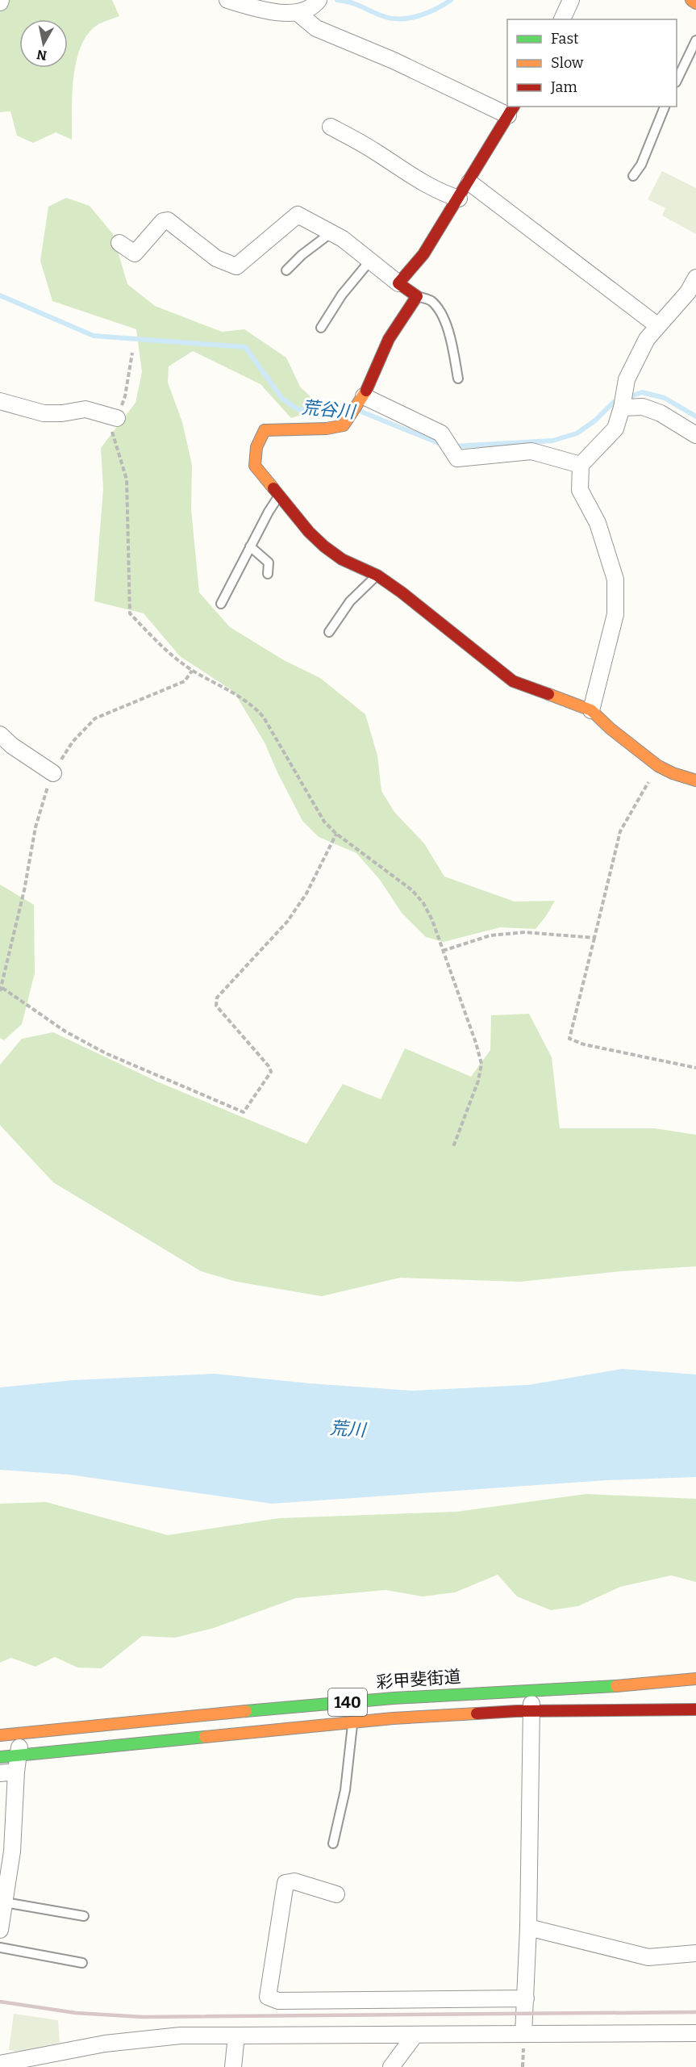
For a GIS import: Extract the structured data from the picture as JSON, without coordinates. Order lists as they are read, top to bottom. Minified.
{"streets":{"main road":["彩甲斐街道","140"]},"crossings":[["彩甲斐街道","140"]],"water":["荒谷川","荒川"],"legend":["Fast","Slow","Jam"],"north":"bottom"}
